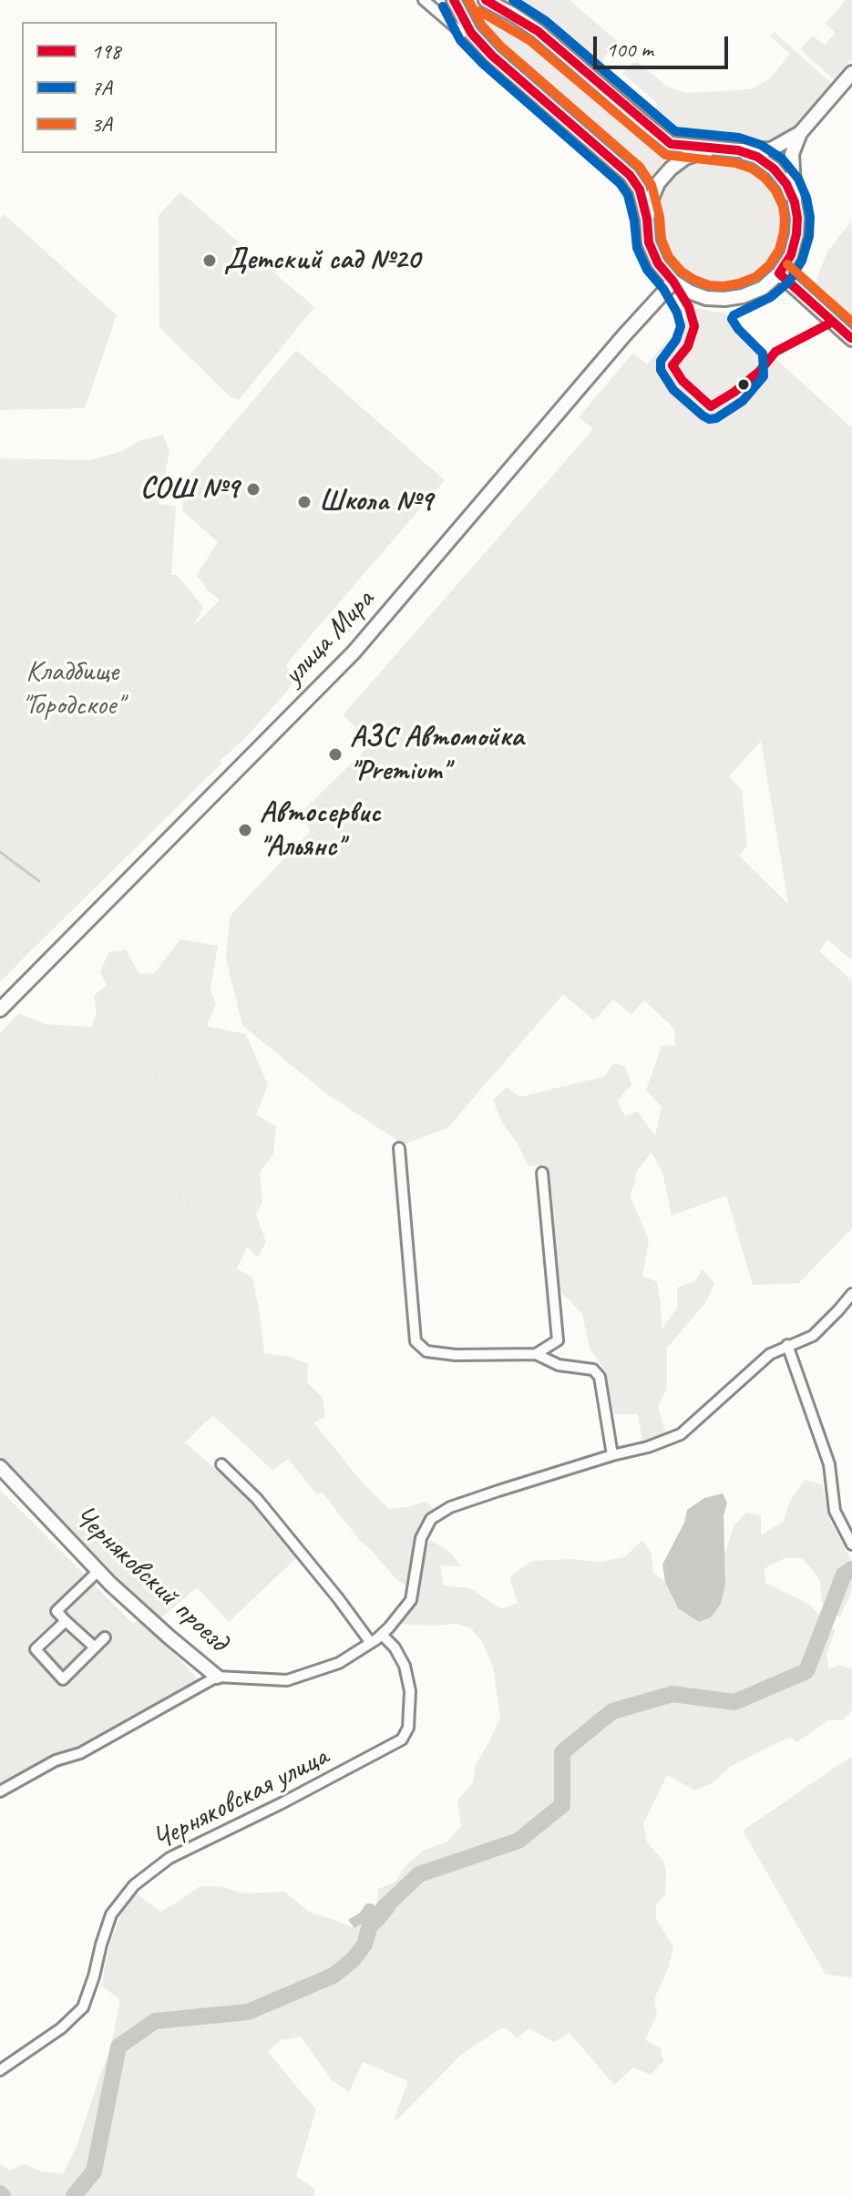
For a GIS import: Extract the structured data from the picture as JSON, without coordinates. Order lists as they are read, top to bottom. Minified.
{"streets":{"main road":["улица Мира","Черняковский проезд"],"street":["Черняковская улица"]},"parks":["Кладбище \"Городское\""],"places":["Детский сад №20","СОШ №9","Школа №9","АЗС Автомойка \"Premium\"","Автосервис \"Альянс\""],"lines":["transit line 198","transit line 7А","transit line 3А"],"legend":["198","7А","3А"],"scale_bar":"100 m"}
